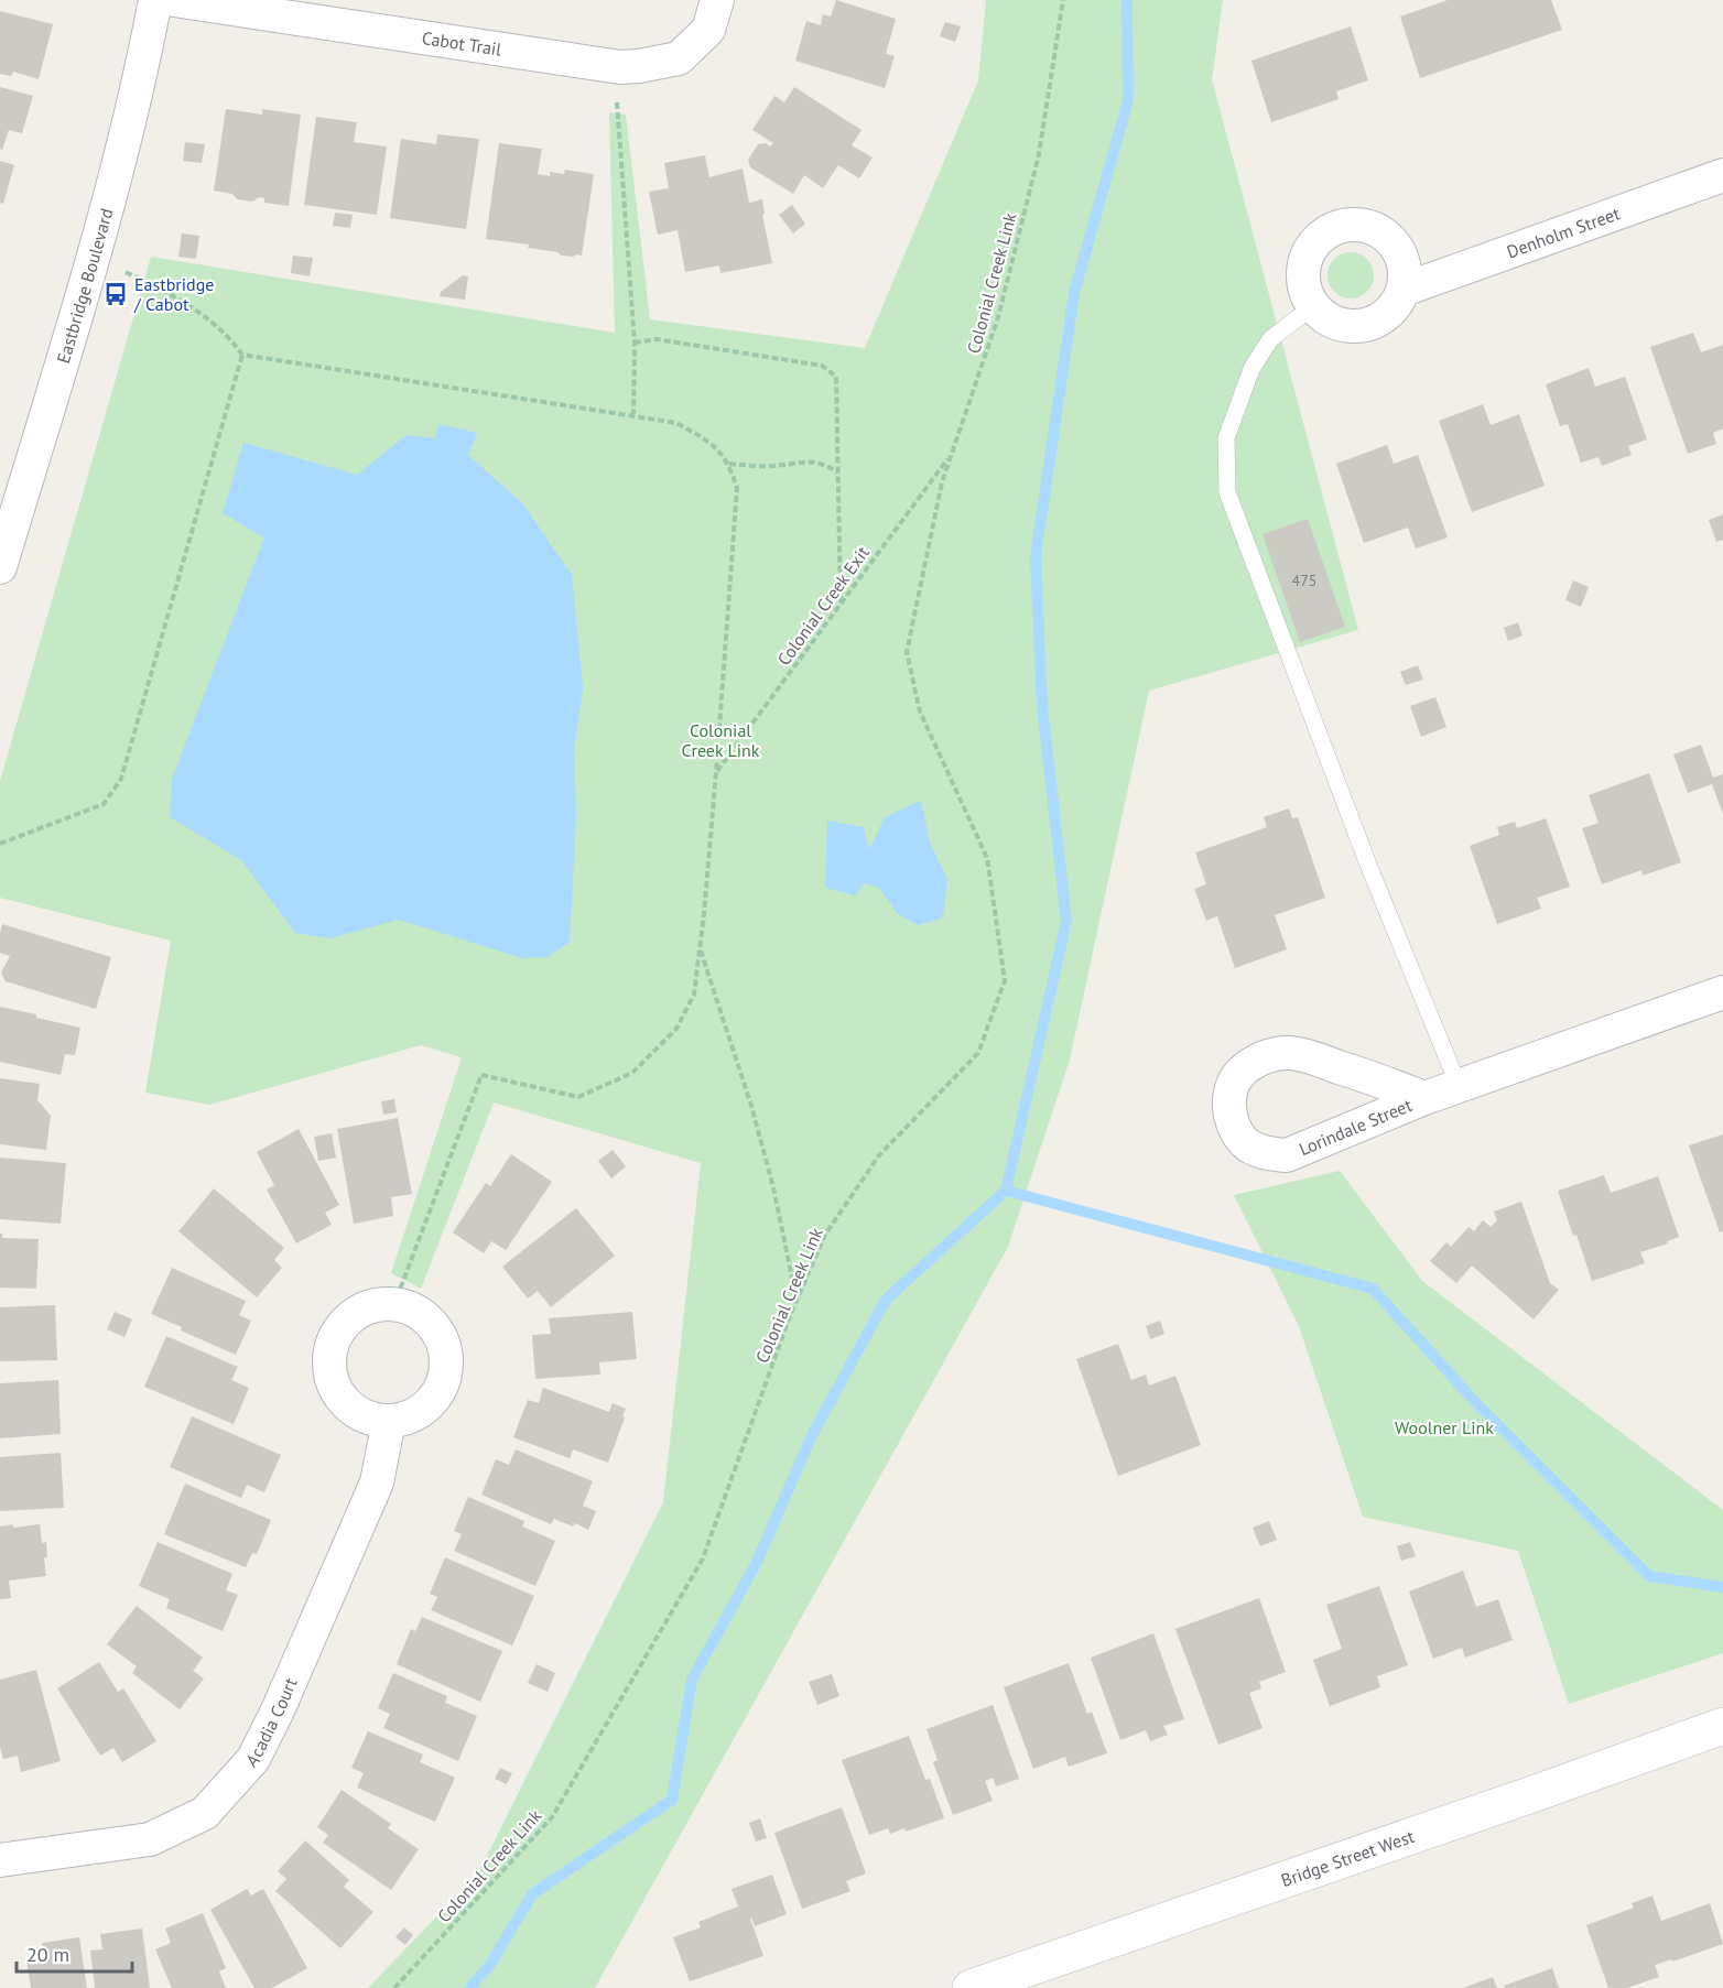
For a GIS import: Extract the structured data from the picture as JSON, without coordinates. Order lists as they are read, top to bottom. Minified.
{"streets":{"main road":["Bridge Street West"],"street":["Cabot Trail","Denholm Street","Eastbridge Boulevard","Lorindale Street","Acadia Court"],"path":["Colonial Creek Link","Colonial Creek Exit"]},"crossings":[["Colonial Creek Link","Colonial Creek Exit"]],"parks":["Colonial Creek Link","Woolner Link"],"places":{"bus stop":["Eastbridge / Cabot"]},"house_numbers":["475"],"scale_bar":"20 m"}
